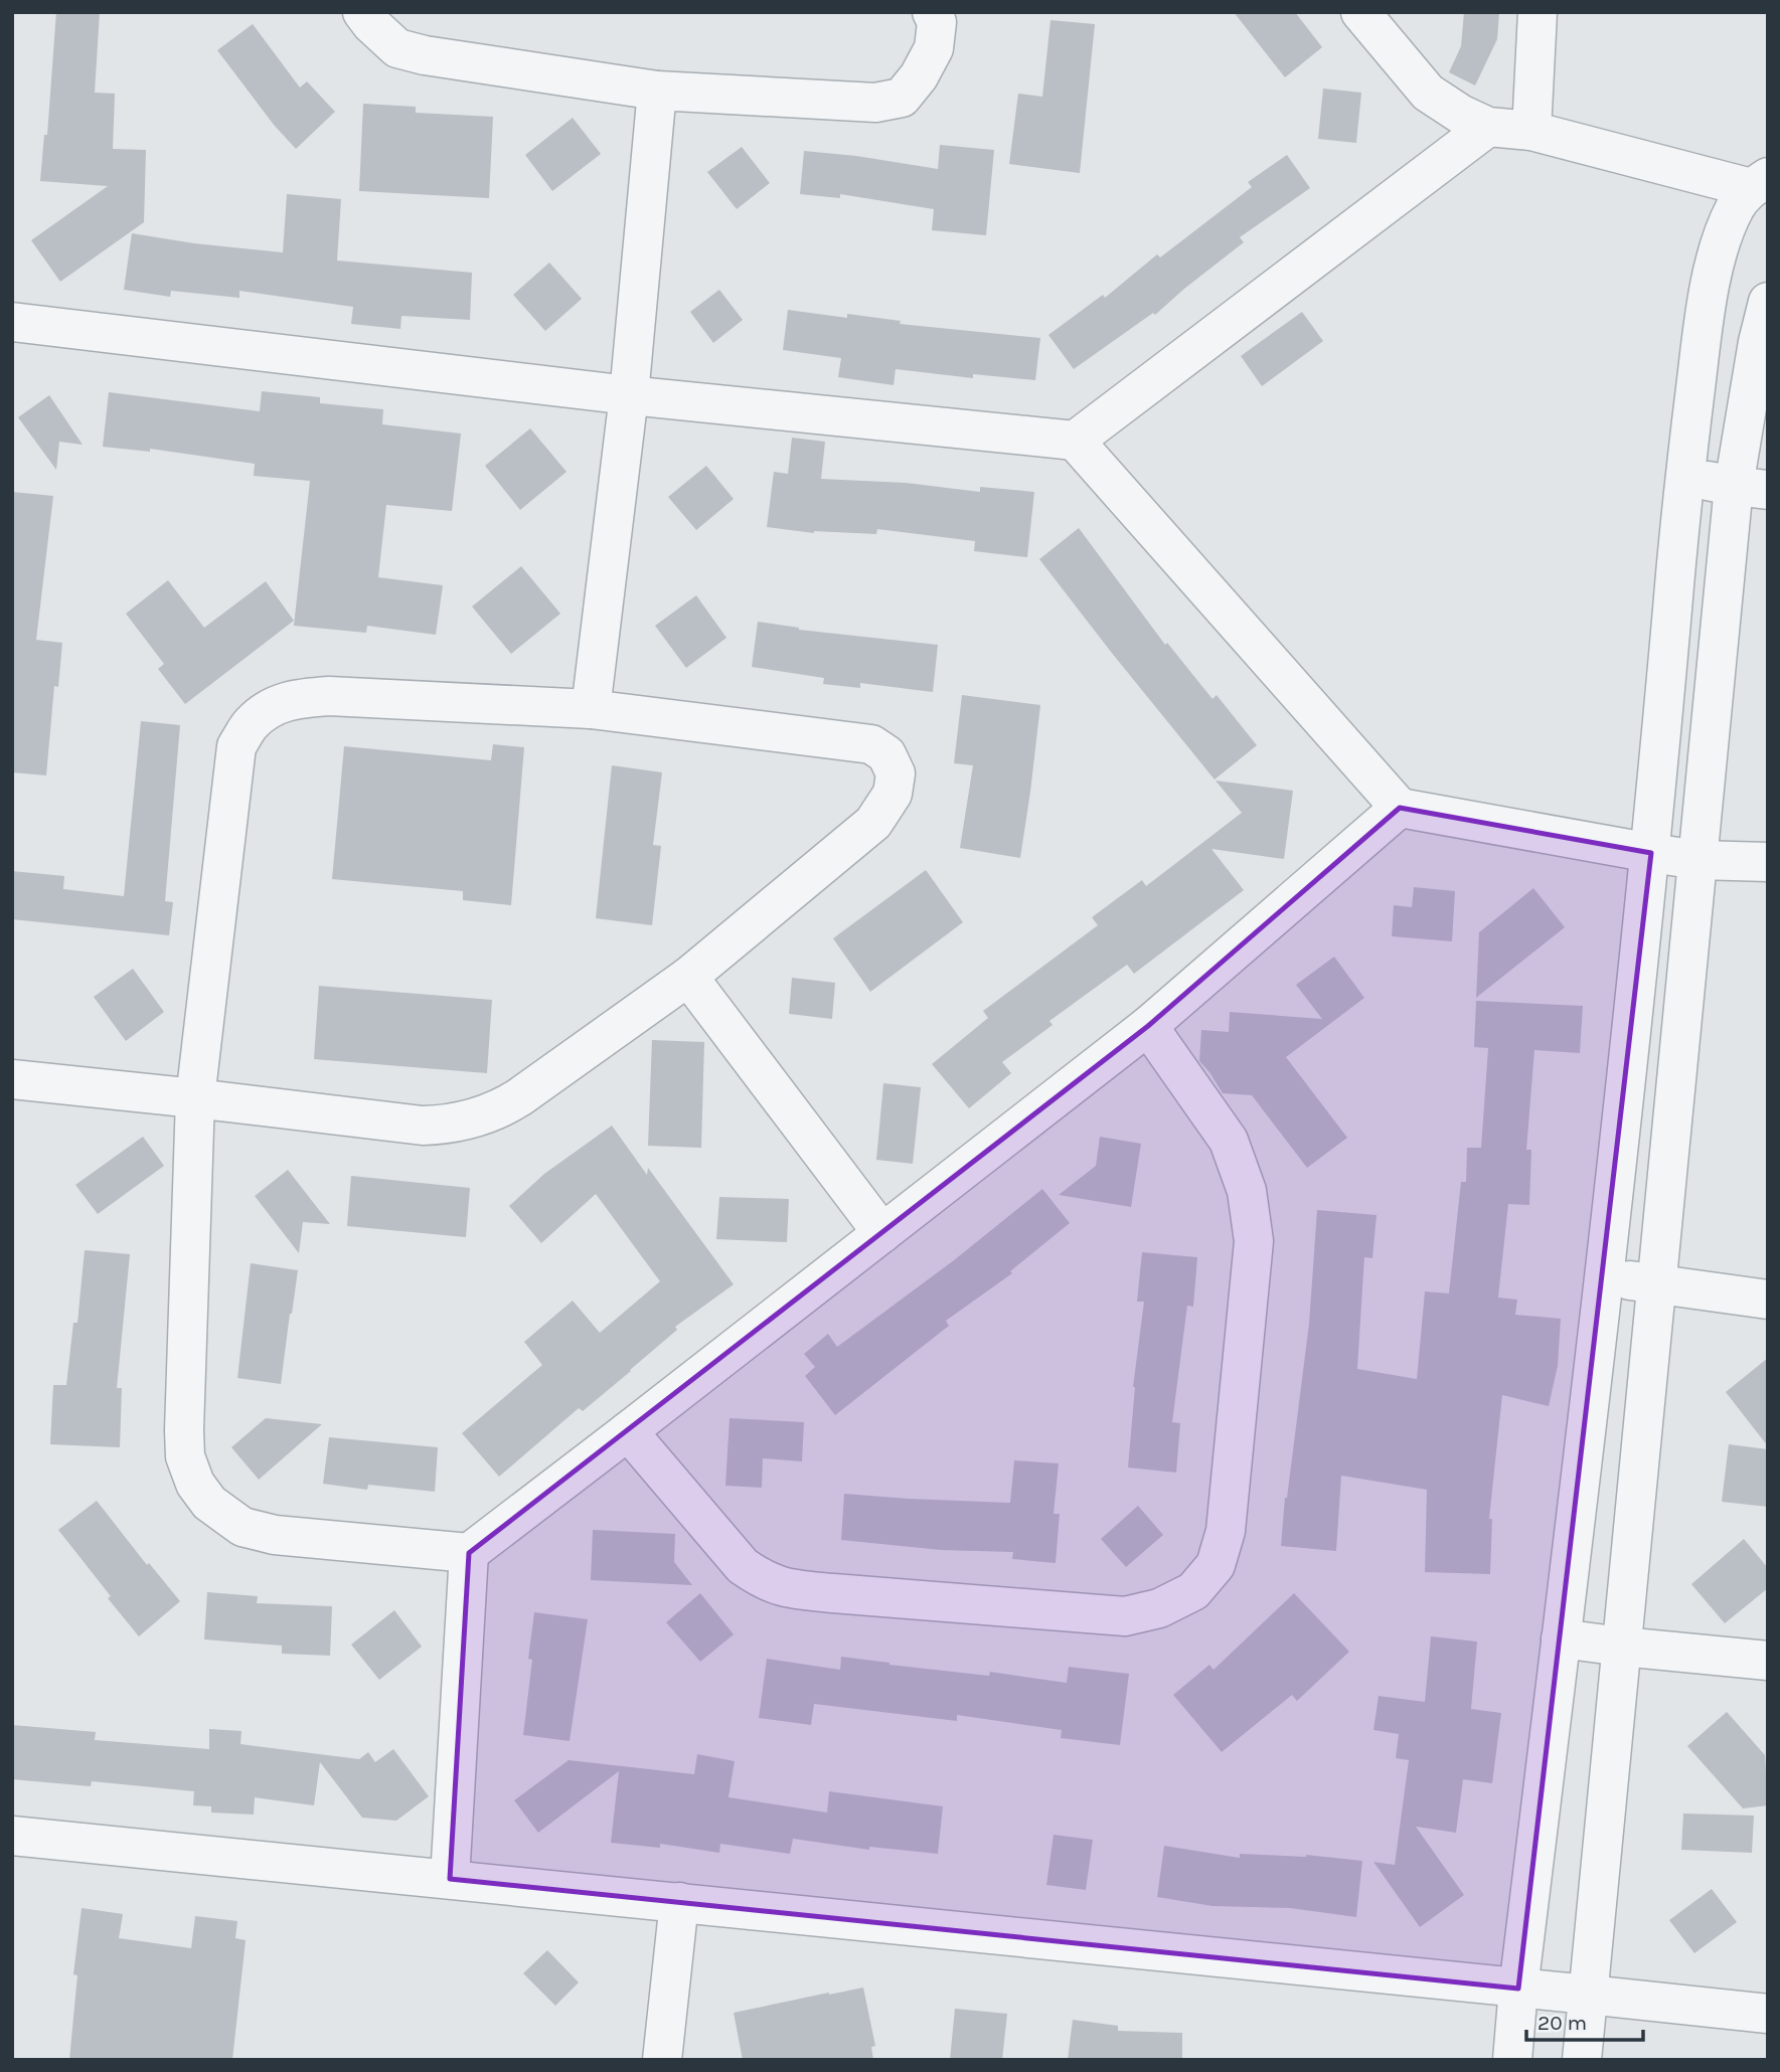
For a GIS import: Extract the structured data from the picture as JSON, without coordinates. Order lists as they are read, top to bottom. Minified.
{"scale_bar":"20 m"}
